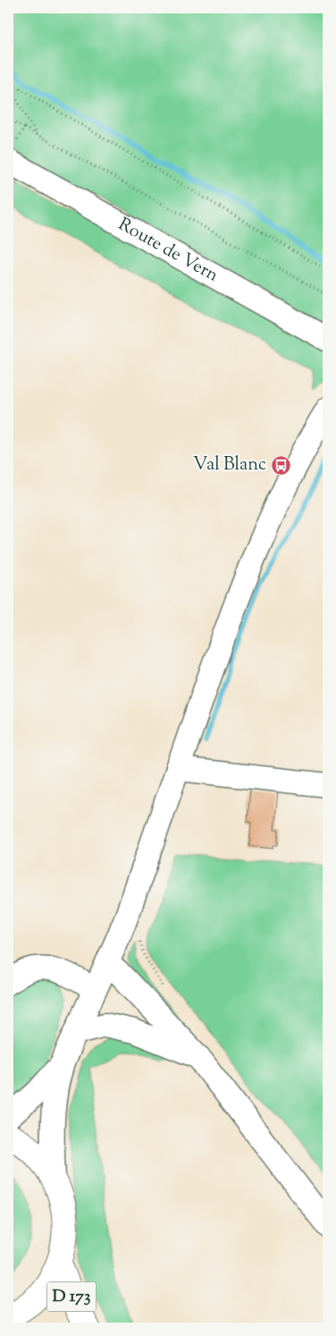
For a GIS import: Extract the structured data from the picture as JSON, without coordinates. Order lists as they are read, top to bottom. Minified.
{"streets":{"main road":["D 173"],"street":["Route de Vern"]},"places":{"bus stop":["Val Blanc"]}}
